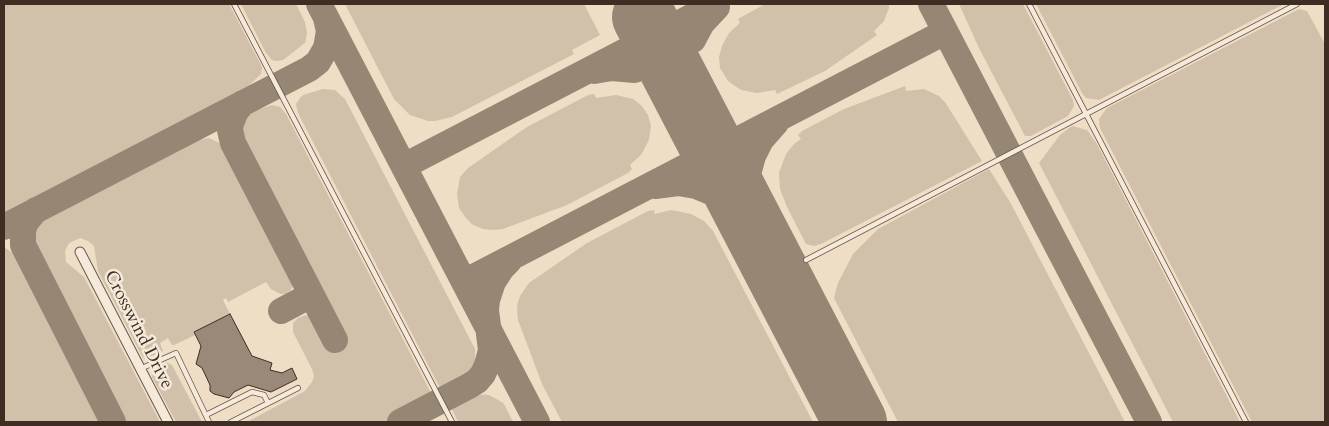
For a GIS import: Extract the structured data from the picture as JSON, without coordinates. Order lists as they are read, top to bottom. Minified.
{"streets":{"street":["Crosswind Drive"]}}
